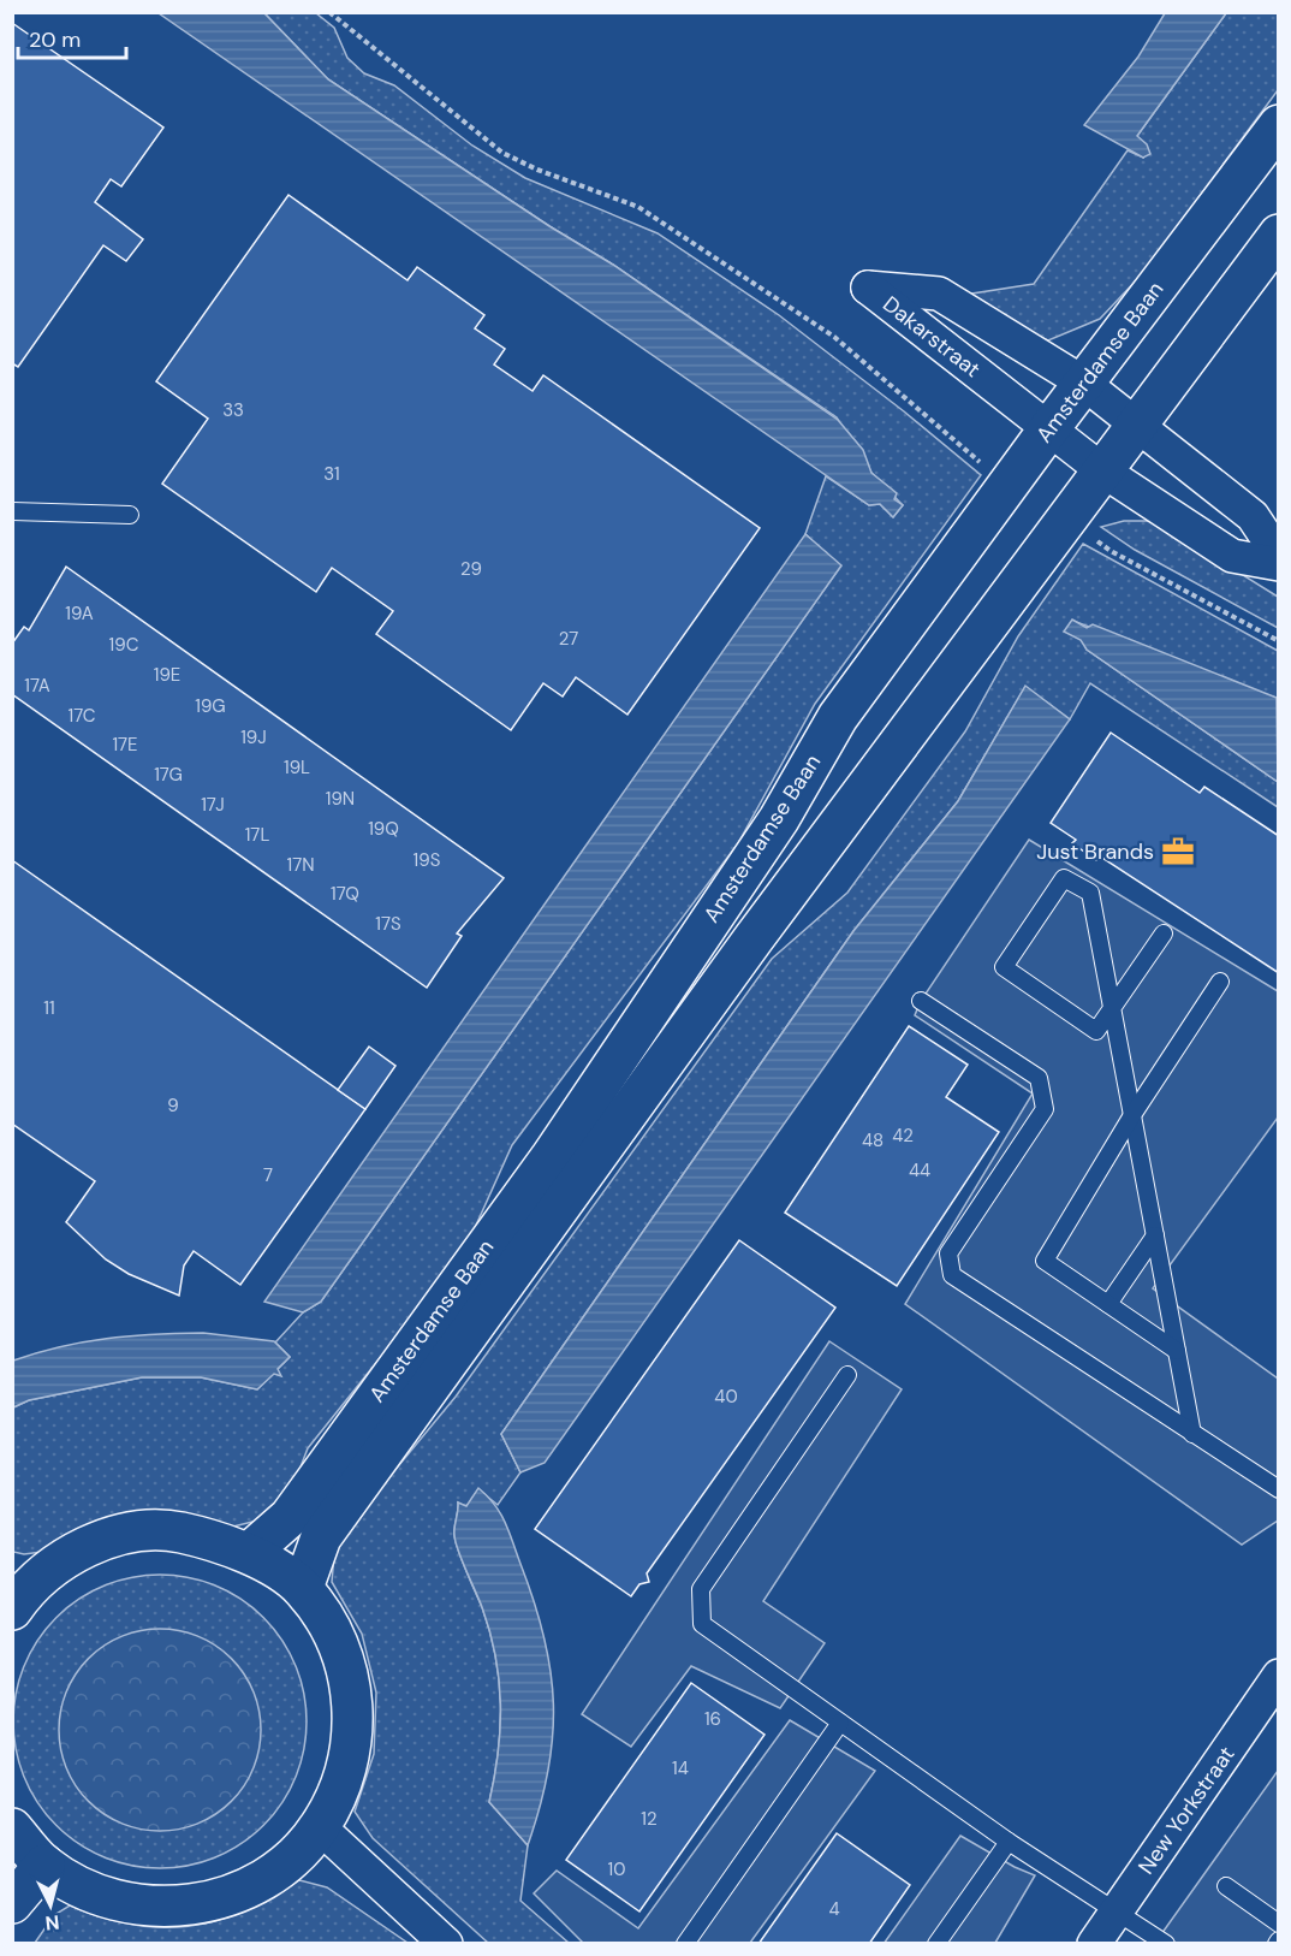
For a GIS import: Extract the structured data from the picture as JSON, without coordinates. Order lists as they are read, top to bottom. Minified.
{"streets":{"main road":["Amsterdamse Baan"],"street":["Dakarstraat","New Yorkstraat"]},"crossings":[["Dakarstraat","Amsterdamse Baan"]],"places":{"office":["Just Brands"]},"house_numbers":["33","31","29","19A","27","19C","19E","17A","19G","17C","19J","17E","19L","17G","19N","17J","19Q","17L","19S","17N","17Q","17S","11","9","42","48","44","7","40","16","14","12","10","4"],"scale_bar":"20 m","north":"bottom"}
